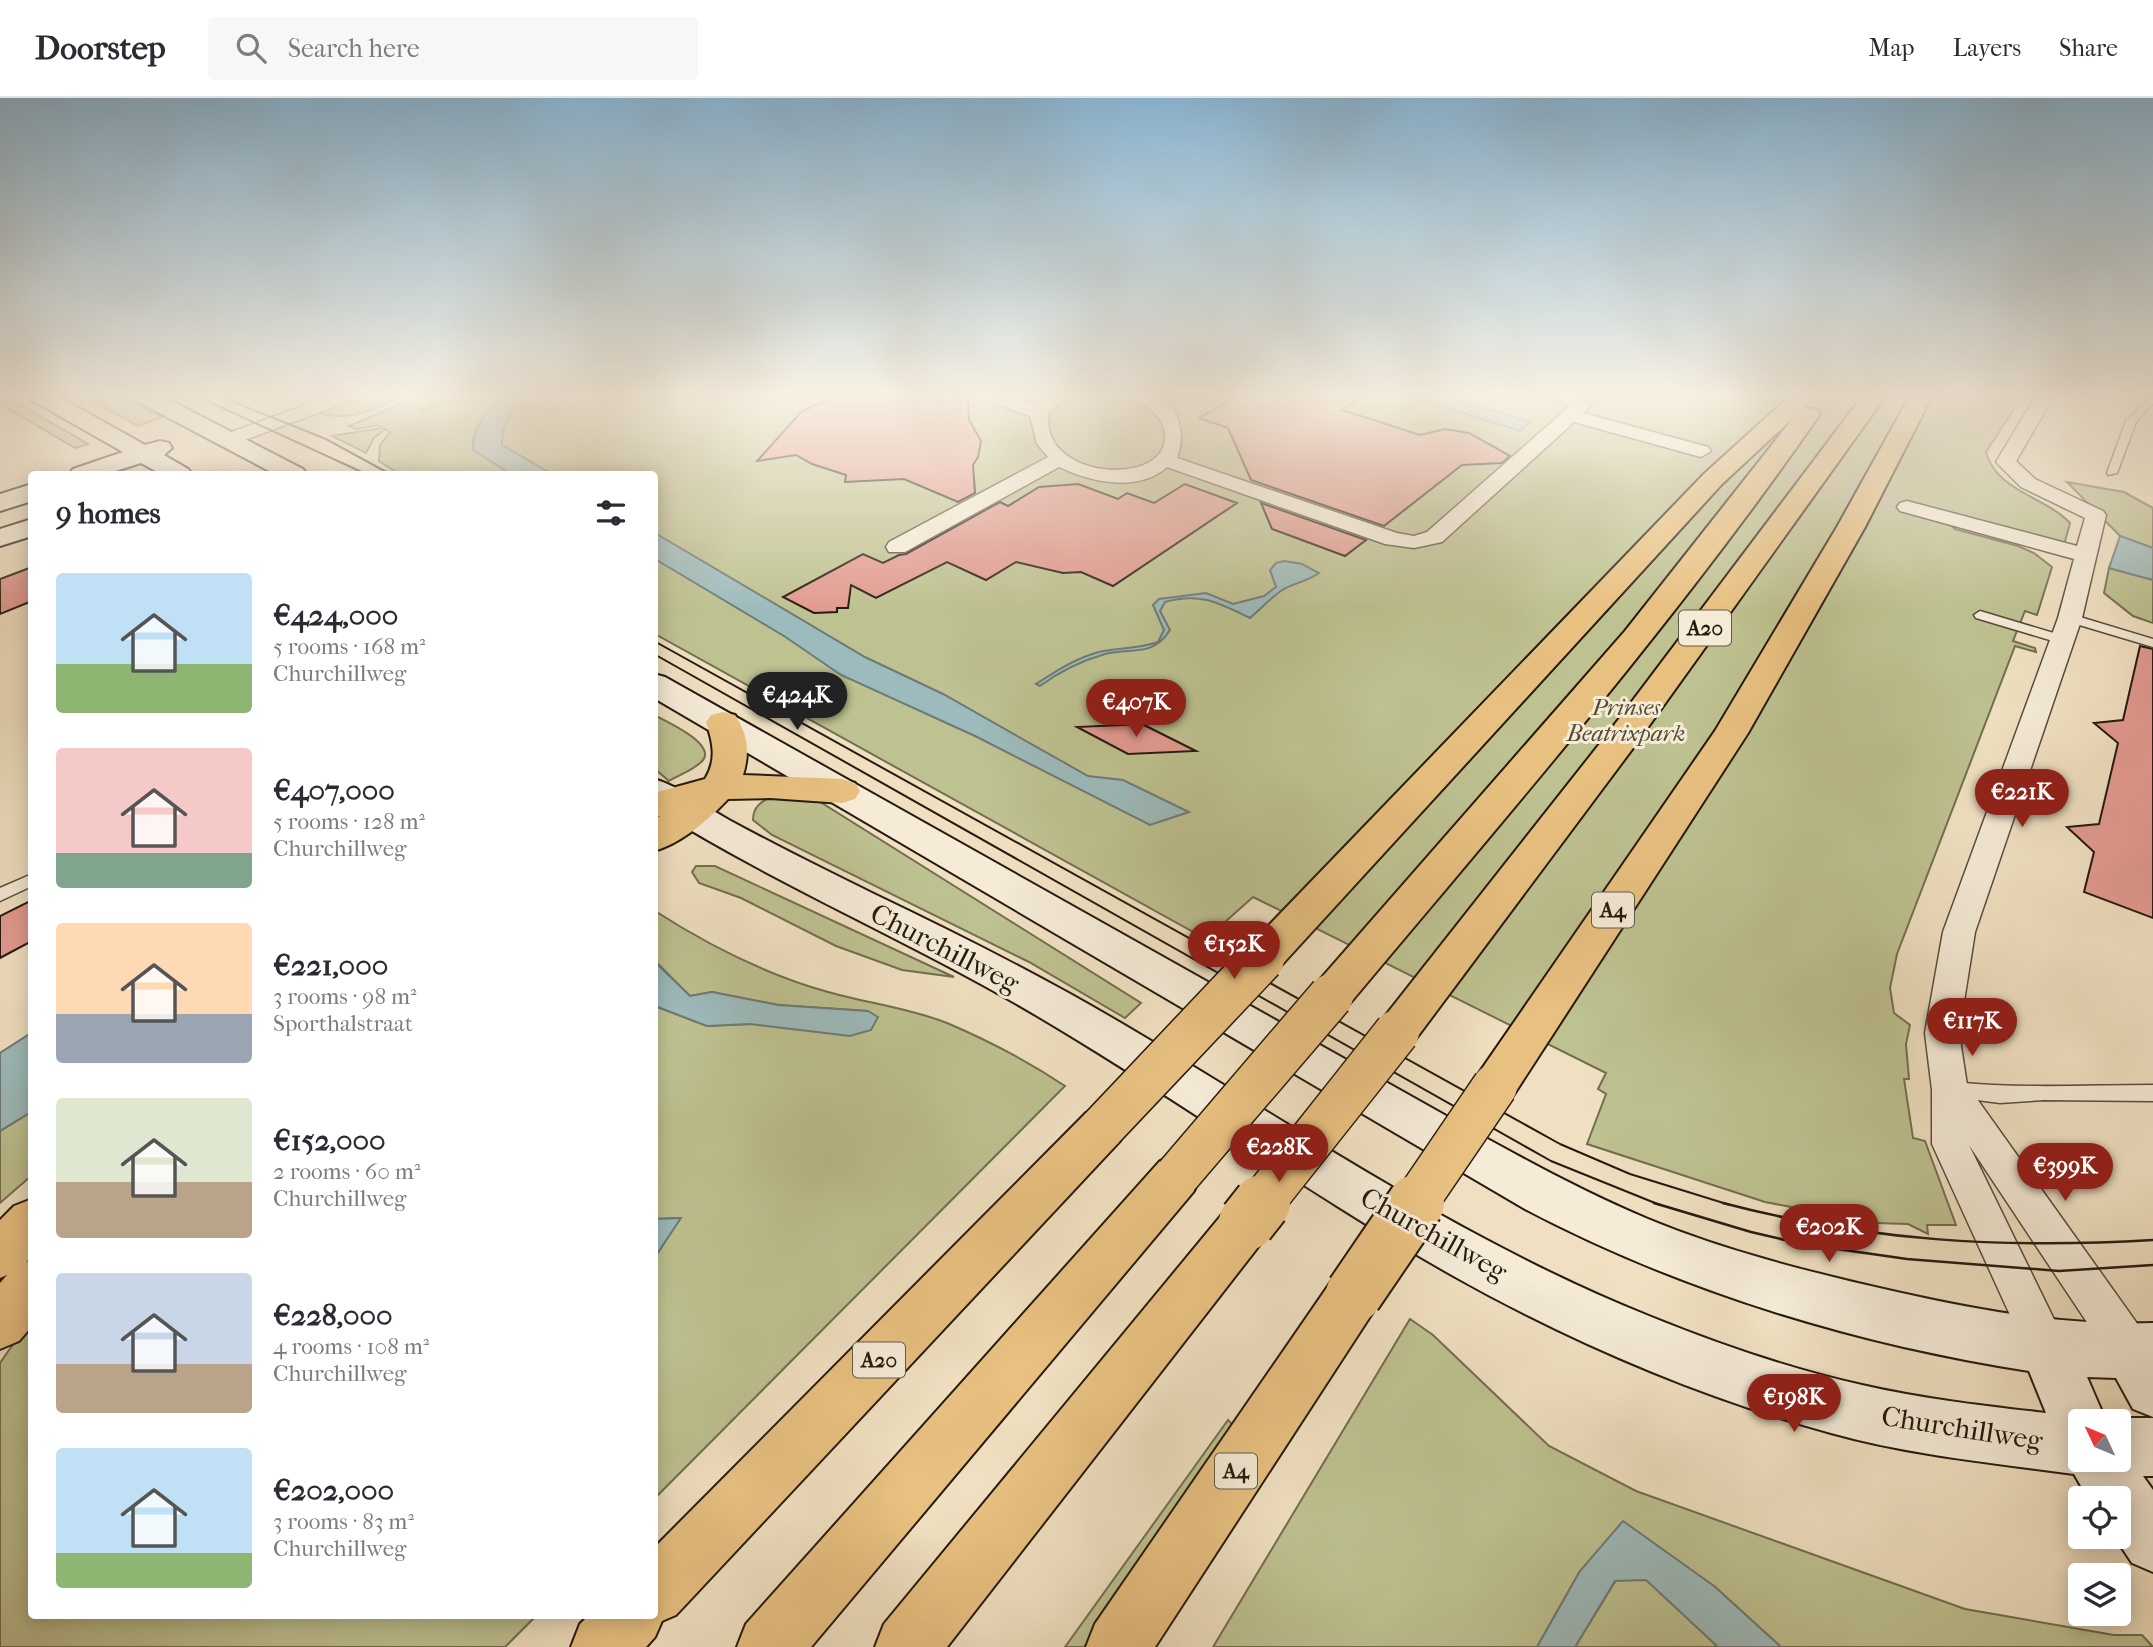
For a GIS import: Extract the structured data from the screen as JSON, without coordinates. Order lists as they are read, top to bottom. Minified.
{"streets":{"highway":["A20","A4"],"main road":["Churchillweg"]},"parks":["Prinses Beatrixpark"],"north":"top left","page":{"header":"Doorstep","search":"Search here","nav":["Map","Layers","Share"],"heading":"9 homes","list":[{"name":"€424,000","note":"5 rooms · 168 m² · Churchillweg"},{"name":"€407,000","note":"5 rooms · 128 m² · Churchillweg"},{"name":"€221,000","note":"3 rooms · 98 m² · Sporthalstraat"},{"name":"€152,000","note":"2 rooms · 60 m² · Churchillweg"},{"name":"€228,000","note":"4 rooms · 108 m² · Churchillweg"},{"name":"€202,000","note":"3 rooms · 83 m² · Churchillweg"}],"price":["€424K","€407K","€221K","€152K","€117K","€228K","€399K","€202K","€198K"]}}
